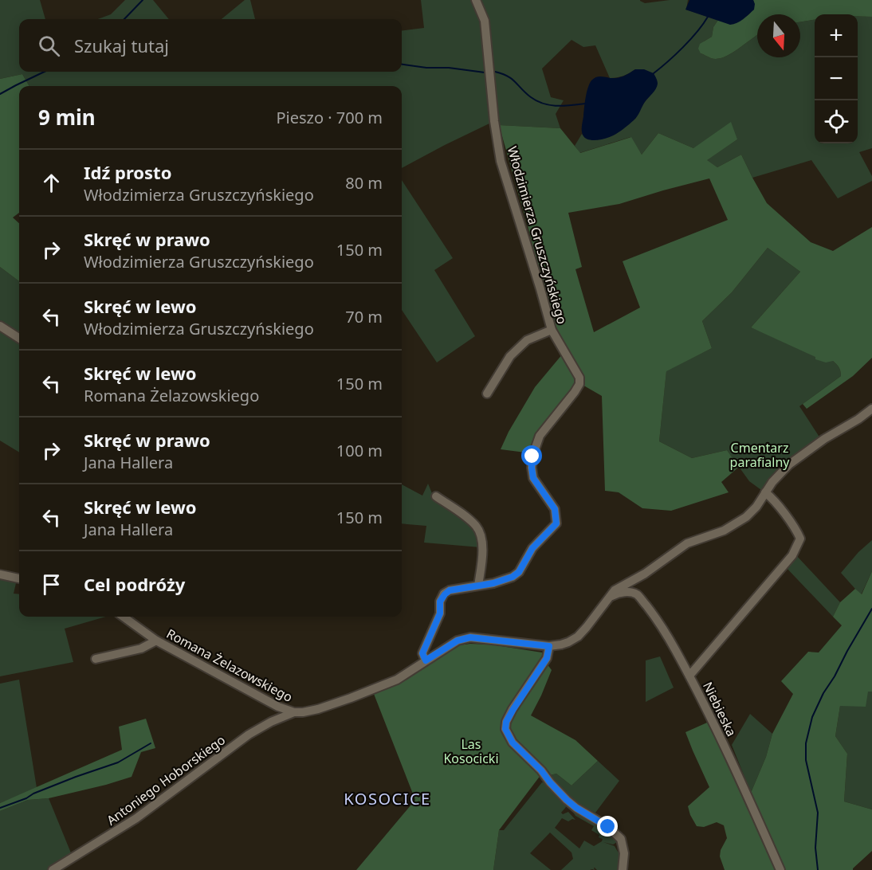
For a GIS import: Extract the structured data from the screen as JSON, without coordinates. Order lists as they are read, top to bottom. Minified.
{"streets":{"street":["Włodzimierza Gruszczyńskiego","Romana Żelazowskiego","Niebieska","Antoniego Hoborskiego"]},"crossings":[["Włodzimierza Gruszczyńskiego","Romana Żelazowskiego"],["Romana Żelazowskiego","Antoniego Hoborskiego"]],"districts":["KOSOCICE"],"parks":["Cmentarz parafialny","Las Kosocicki"],"north":"bottom","page":{"map_buttons":["+","−"],"search":"Szukaj tutaj","heading":["9 min","Pieszo · 700 m"],"list":[["Idź prosto","Włodzimierza Gruszczyńskiego","80 m"],["Skręć w prawo","Włodzimierza Gruszczyńskiego","150 m"],["Skręć w lewo","Włodzimierza Gruszczyńskiego","70 m"],["Skręć w lewo","Romana Żelazowskiego","150 m"],["Skręć w prawo","Jana Hallera","100 m"],["Skręć w lewo","Jana Hallera","150 m"],"Cel podróży"]}}
